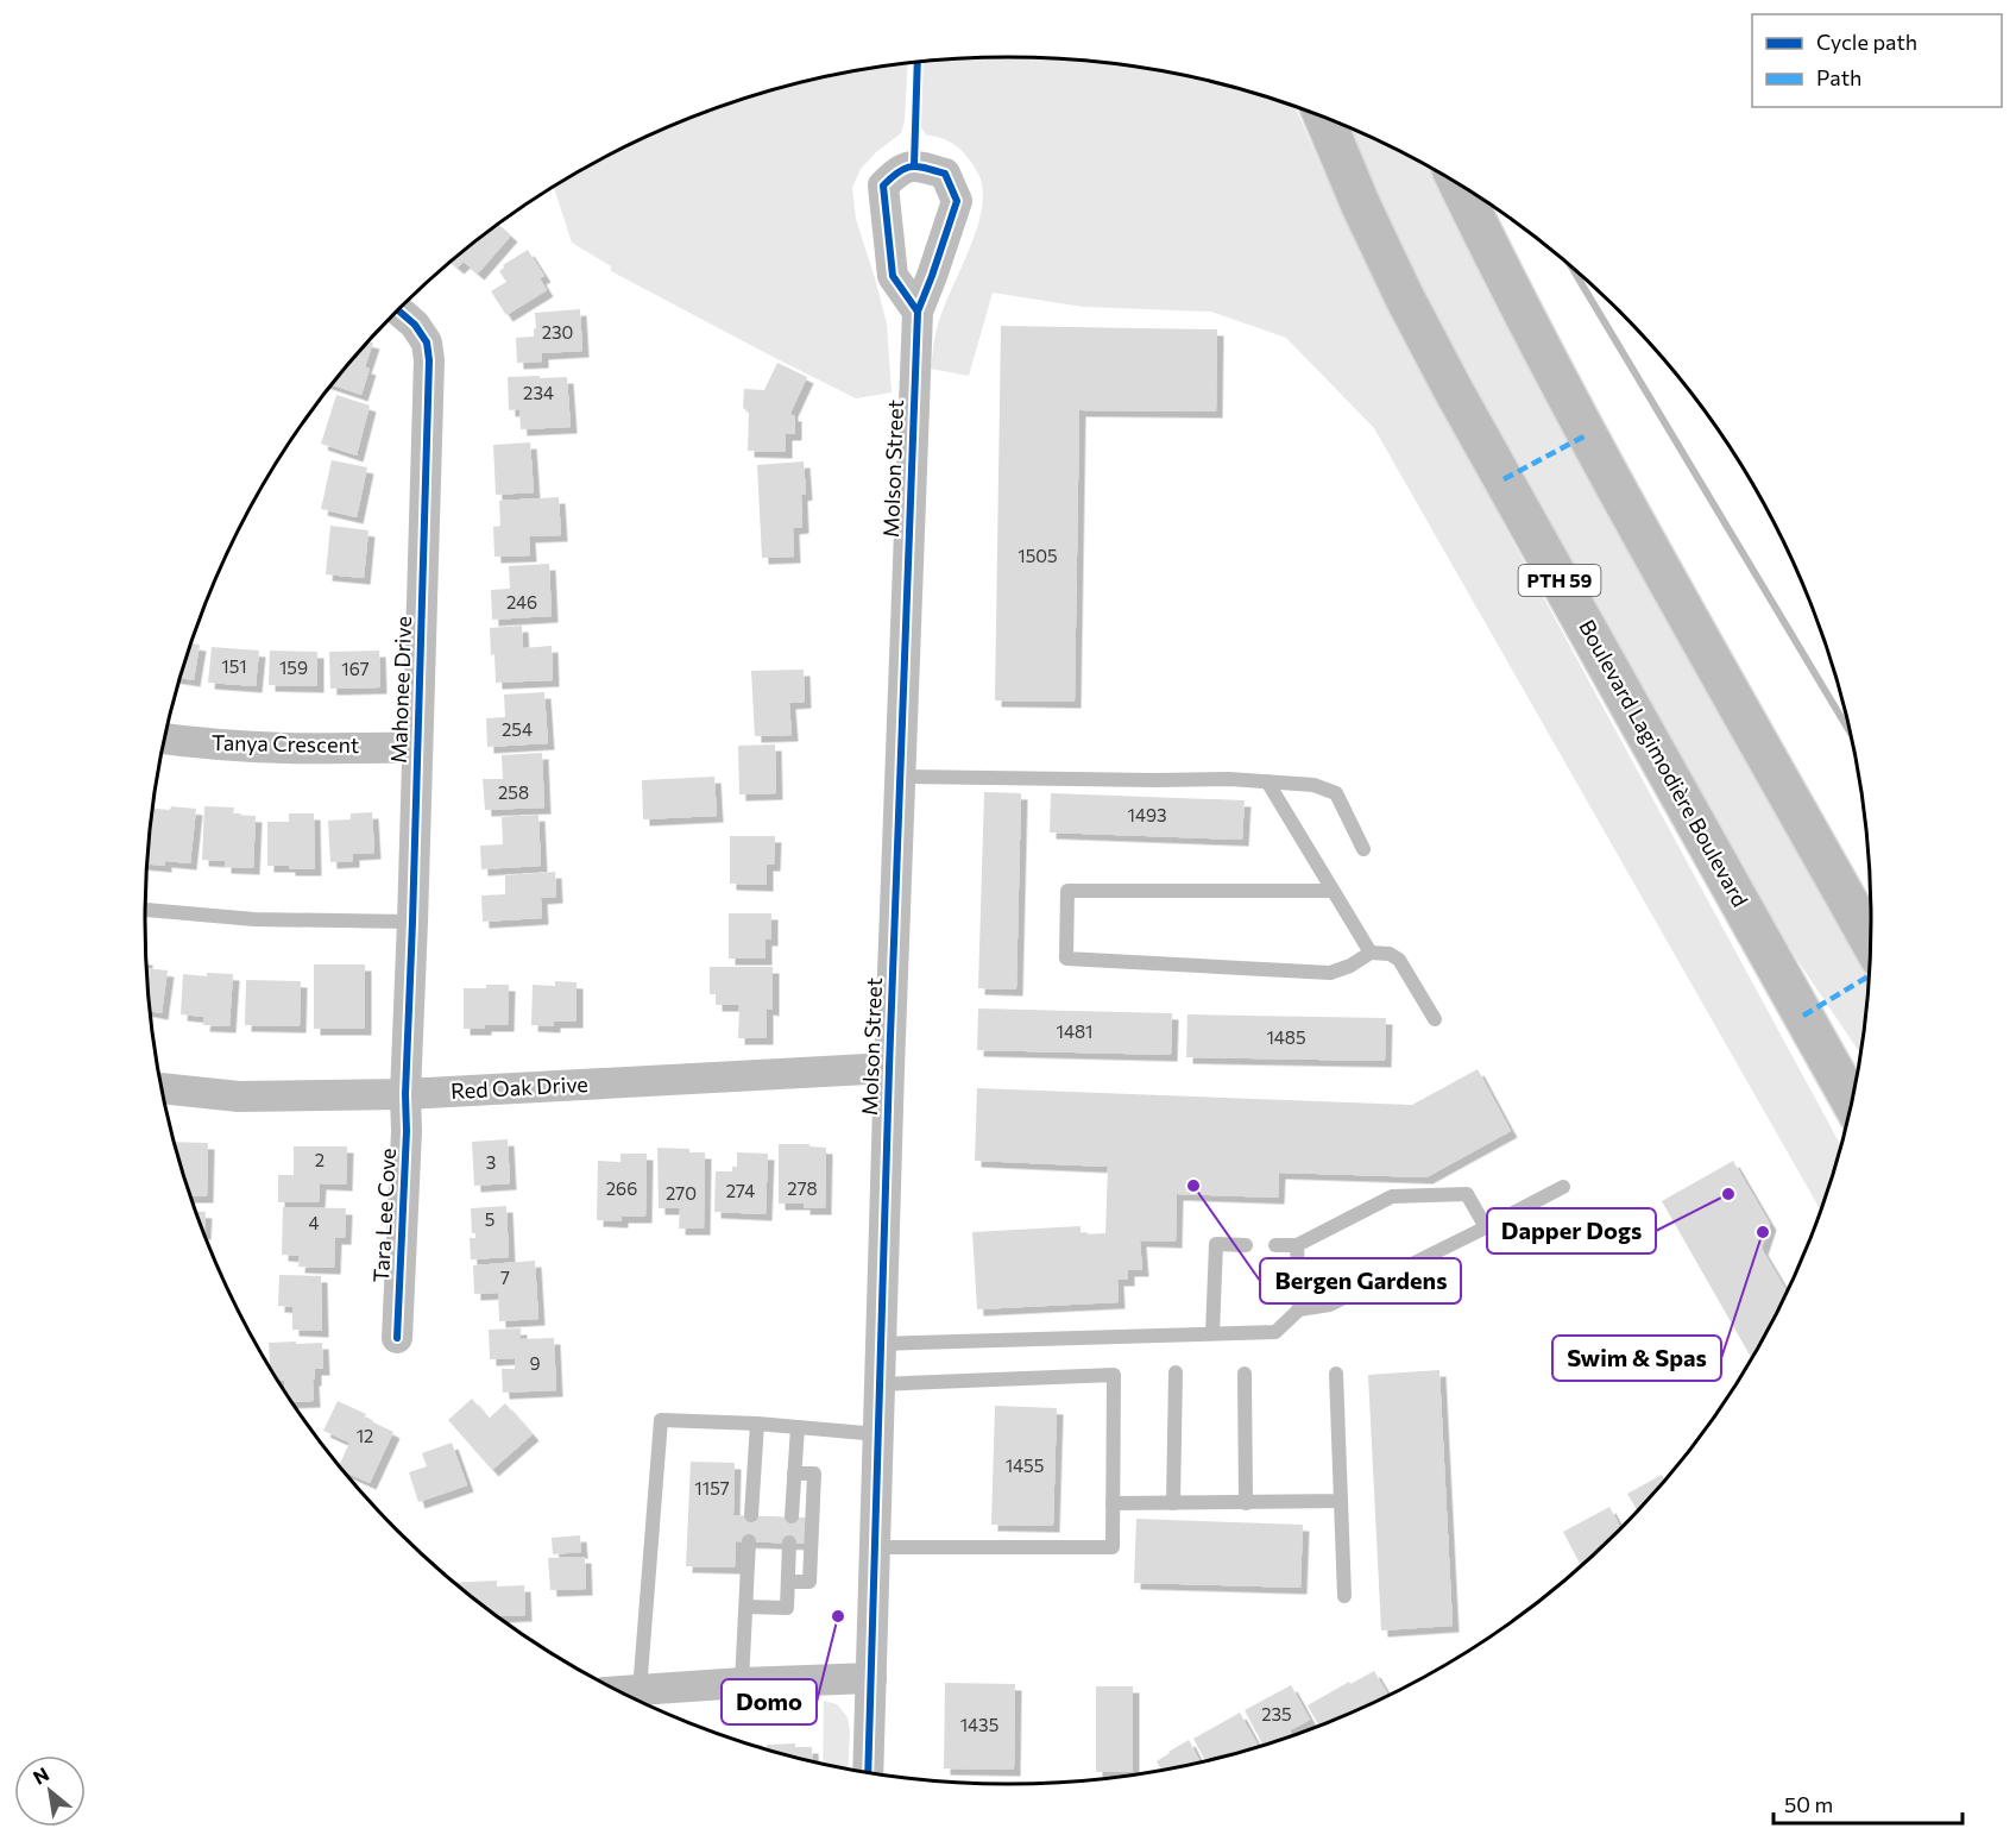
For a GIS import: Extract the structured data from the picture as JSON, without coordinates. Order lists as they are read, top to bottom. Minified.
{"streets":{"main road":["PTH 59","Boulevard Lagimodière Boulevard"],"street":["Molson Street","Mahonee Drive","Tanya Crescent","Red Oak Drive","Tara Lee Cove"]},"crossings":[["Molson Street","Red Oak Drive"],["Mahonee Drive","Tanya Crescent"],["Mahonee Drive","Red Oak Drive"],["Mahonee Drive","Tara Lee Cove"],["Red Oak Drive","Tara Lee Cove"]],"places":["Bergen Gardens","Dapper Dogs","Swim & Spas","Domo"],"house_numbers":["230","234","1505","246","151","159","167","254","258","1493","1481","1485","2","3","266","278","274","270","5","4","7","9","12","1455","1157","235","1435"],"legend":["Cycle path","Path"],"scale_bar":"50 m","north":"top left"}
